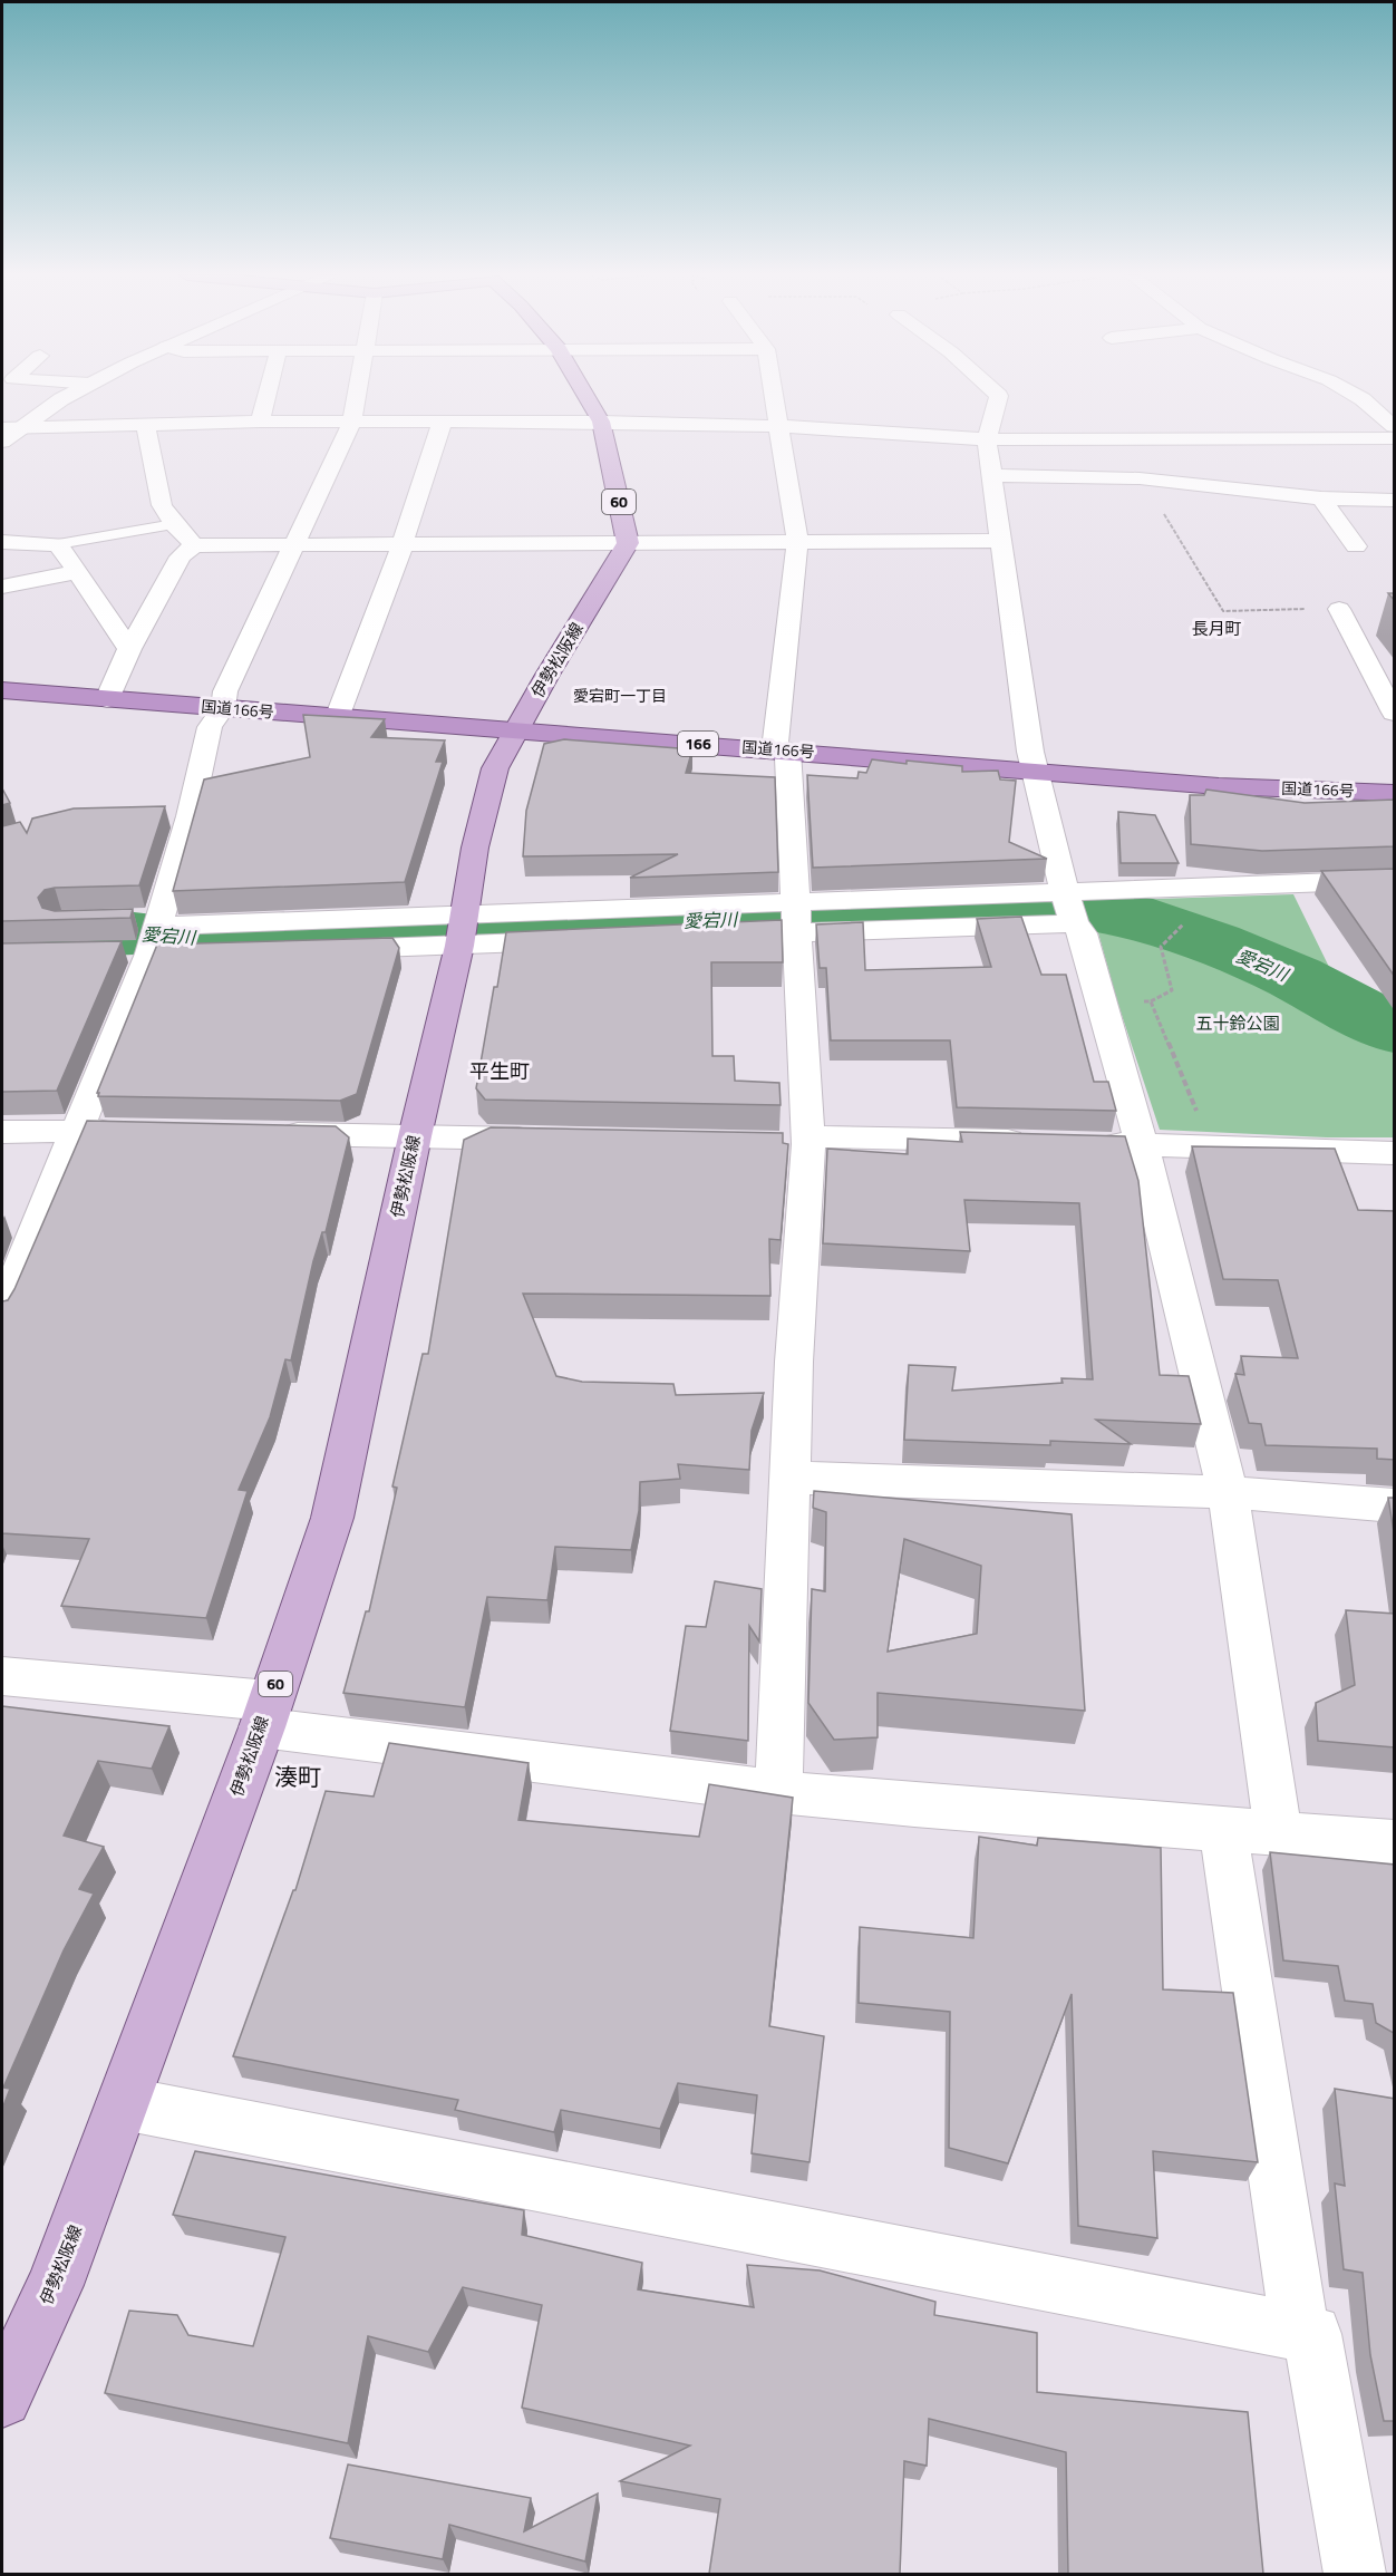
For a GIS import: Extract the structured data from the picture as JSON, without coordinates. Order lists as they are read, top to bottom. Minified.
{"streets":{"highway":["国道166号","166"],"main road":["60","伊勢松阪線"]},"crossings":[["60","伊勢松阪線"],["伊勢松阪線","国道166号"]],"districts":["長月町","愛宕町一丁目","平生町","湊町"],"water":["愛宕川"],"parks":["五十鈴公園"]}
